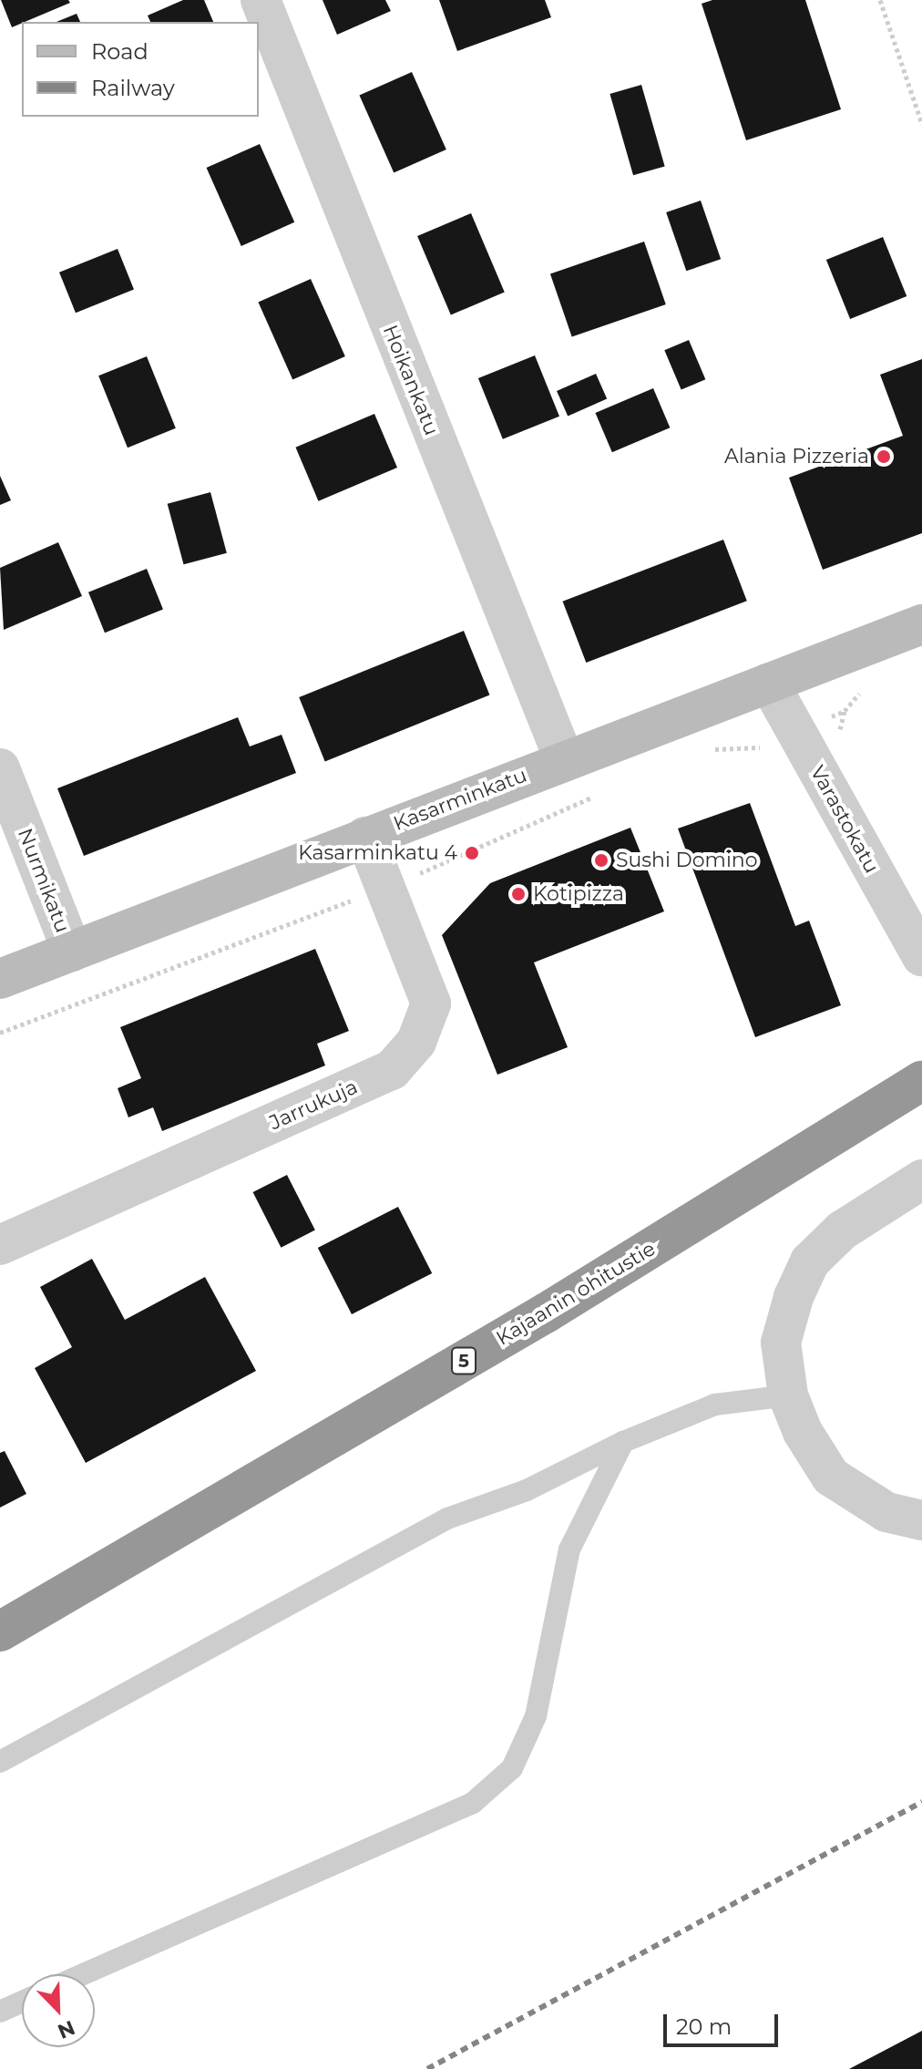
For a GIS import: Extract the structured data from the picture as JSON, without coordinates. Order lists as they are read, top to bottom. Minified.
{"streets":{"highway":["Kajaanin ohitustie","5"],"street":["Hoikankatu","Kasarminkatu","Varastokatu","Nurmikatu","Jarrukuja"]},"crossings":[["Hoikankatu","Kasarminkatu"],["Kasarminkatu","Varastokatu"],["Kasarminkatu","Nurmikatu"],["Kasarminkatu","Jarrukuja"]],"places":["Alania Pizzeria","Kasarminkatu 4","Sushi Domino","Kotipizza"],"legend":["Road","Railway"],"scale_bar":"20 m","north":"bottom right"}
